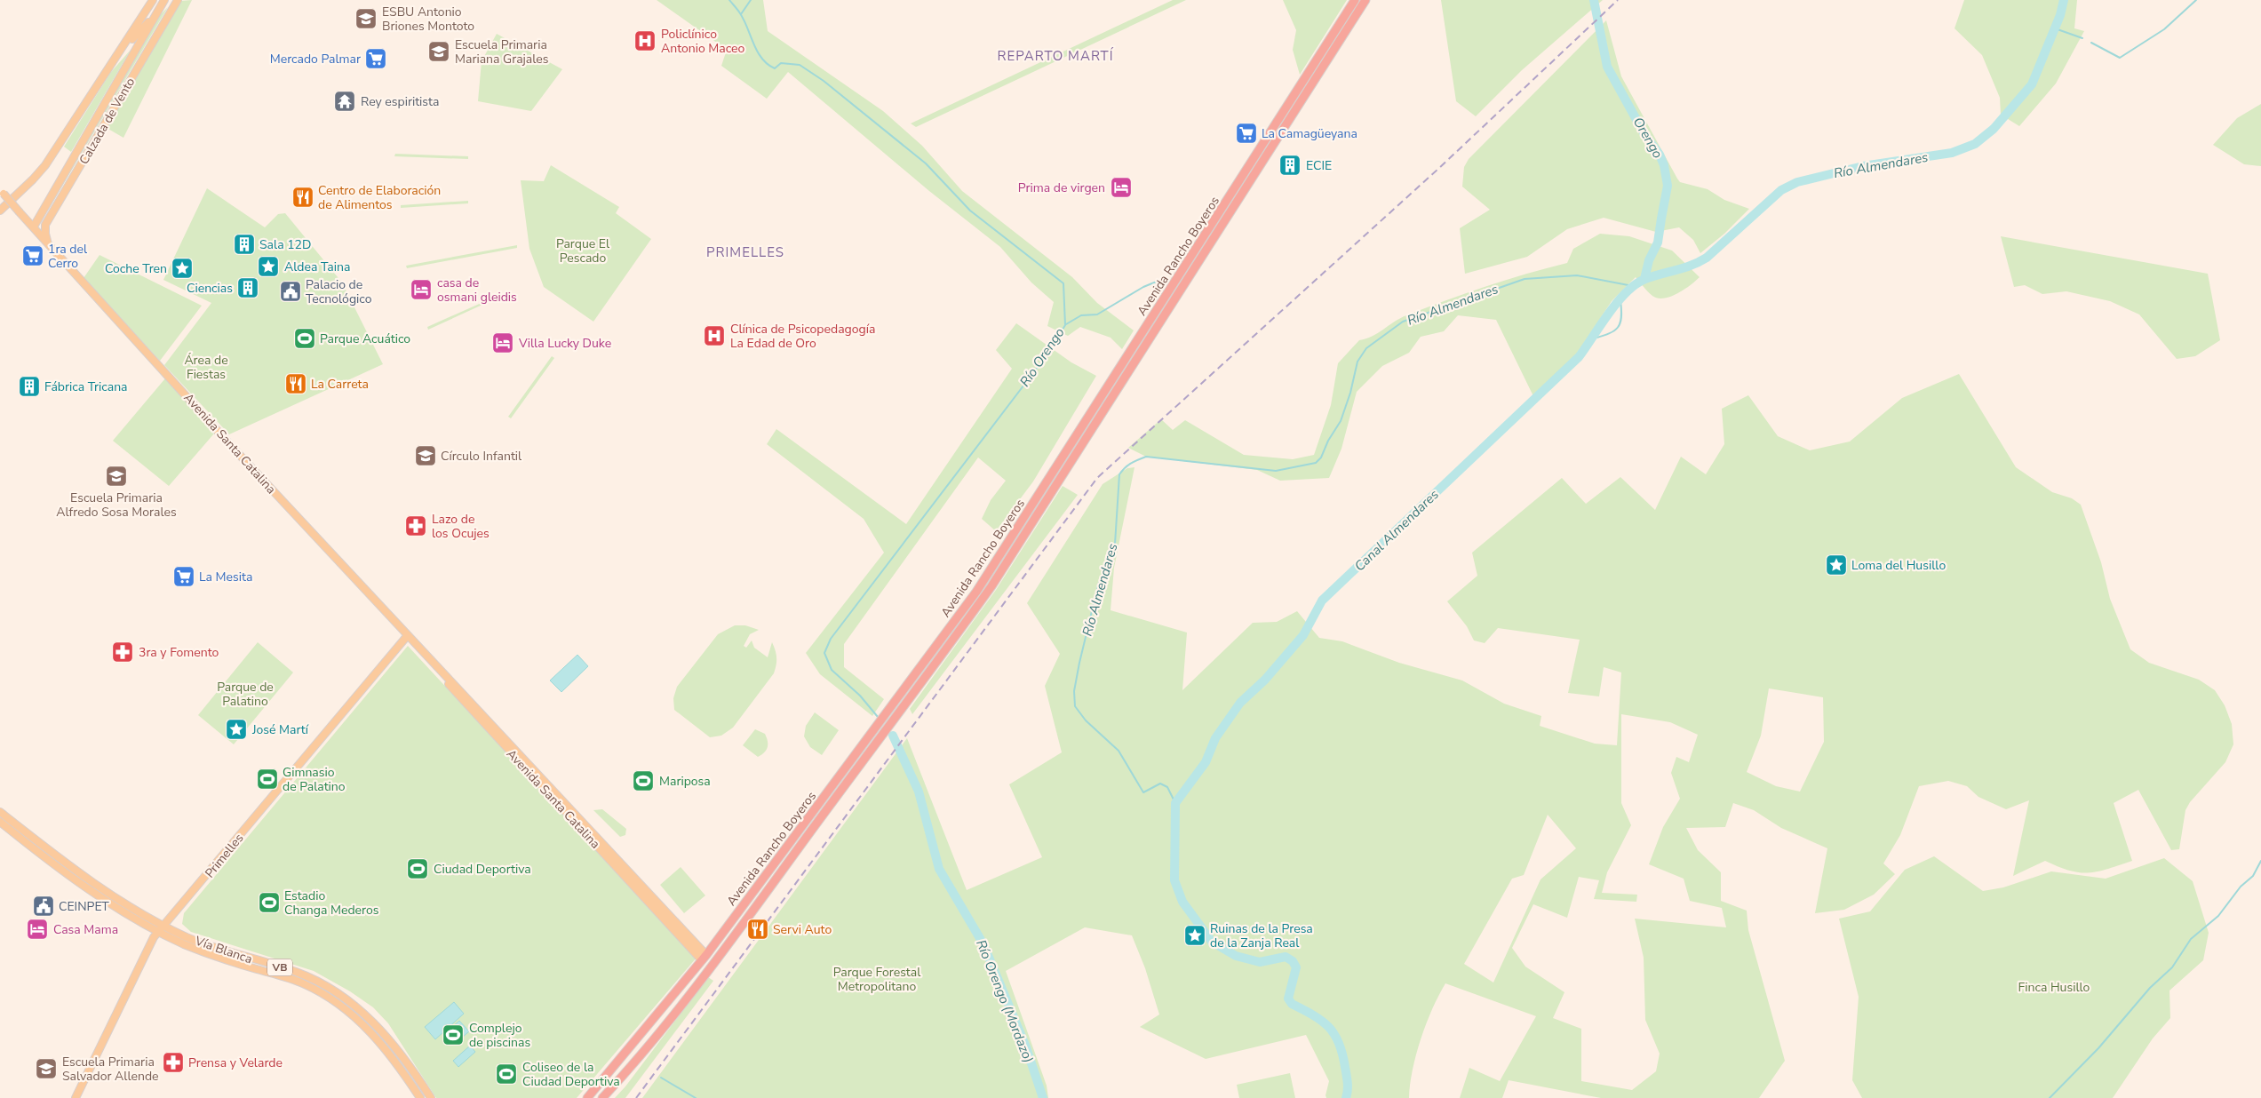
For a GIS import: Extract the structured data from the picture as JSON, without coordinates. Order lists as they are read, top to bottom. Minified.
{"streets":{"highway":["Avenida Rancho Boyeros"],"main road":["Calzada de Vento","Avenida Santa Catalina","Primelles","Vía Blanca","VB"]},"crossings":[["Calzada de Vento","Avenida Santa Catalina"],["Avenida Rancho Boyeros","Avenida Santa Catalina"],["Avenida Santa Catalina","Primelles"],["Primelles","Vía Blanca"]],"districts":["REPARTO MARTÍ","PRIMELLES"],"water":["Orengo","Río Almendares","Río Orengo","Canal Almendares","Río Orengo (Mordazo)"],"parks":["Parque El Pescado","Área de Fiestas","Parque de Palatino","Parque Forestal Metropolitano","Finca Husillo"],"places":{"school or university":["ESBU Antonio Briones Montoto","Escuela Primaria Mariana Grajales","Círculo Infantil","Escuela Primaria Alfredo Sosa Morales","Escuela Primaria Salvador Allende"],"hospital":["Policlínico Antonio Maceo","Clínica de Psicopedagogía La Edad de Oro"],"supermarket":["Mercado Palmar","La Camagüeyana","1ra del Cerro","La Mesita"],"temple":["Rey espiritista"],"building":["ECIE","Sala 12D","Ciencias","Fábrica Tricana"],"hotel":["Prima de virgen","casa de osmani gleidis","Villa Lucky Duke","Casa Mama"],"restaurant":["Centro de Elaboración de Alimentos","La Carreta","Servi Auto"],"place":["Aldea Taina","Coche Tren","Loma del Husillo","José Martí","Ruinas de la Presa de la Zanja Real"],"public building":["Palacio de Tecnológico","CEINPET"],"sports":["Parque Acuático","Gimnasio de Palatino","Mariposa","Ciudad Deportiva","Estadio Changa Mederos","Complejo de piscinas","Coliseo de la Ciudad Deportiva"],"pharmacy":["Lazo de los Ocujes","3ra y Fomento","Prensa y Velarde"]}}
